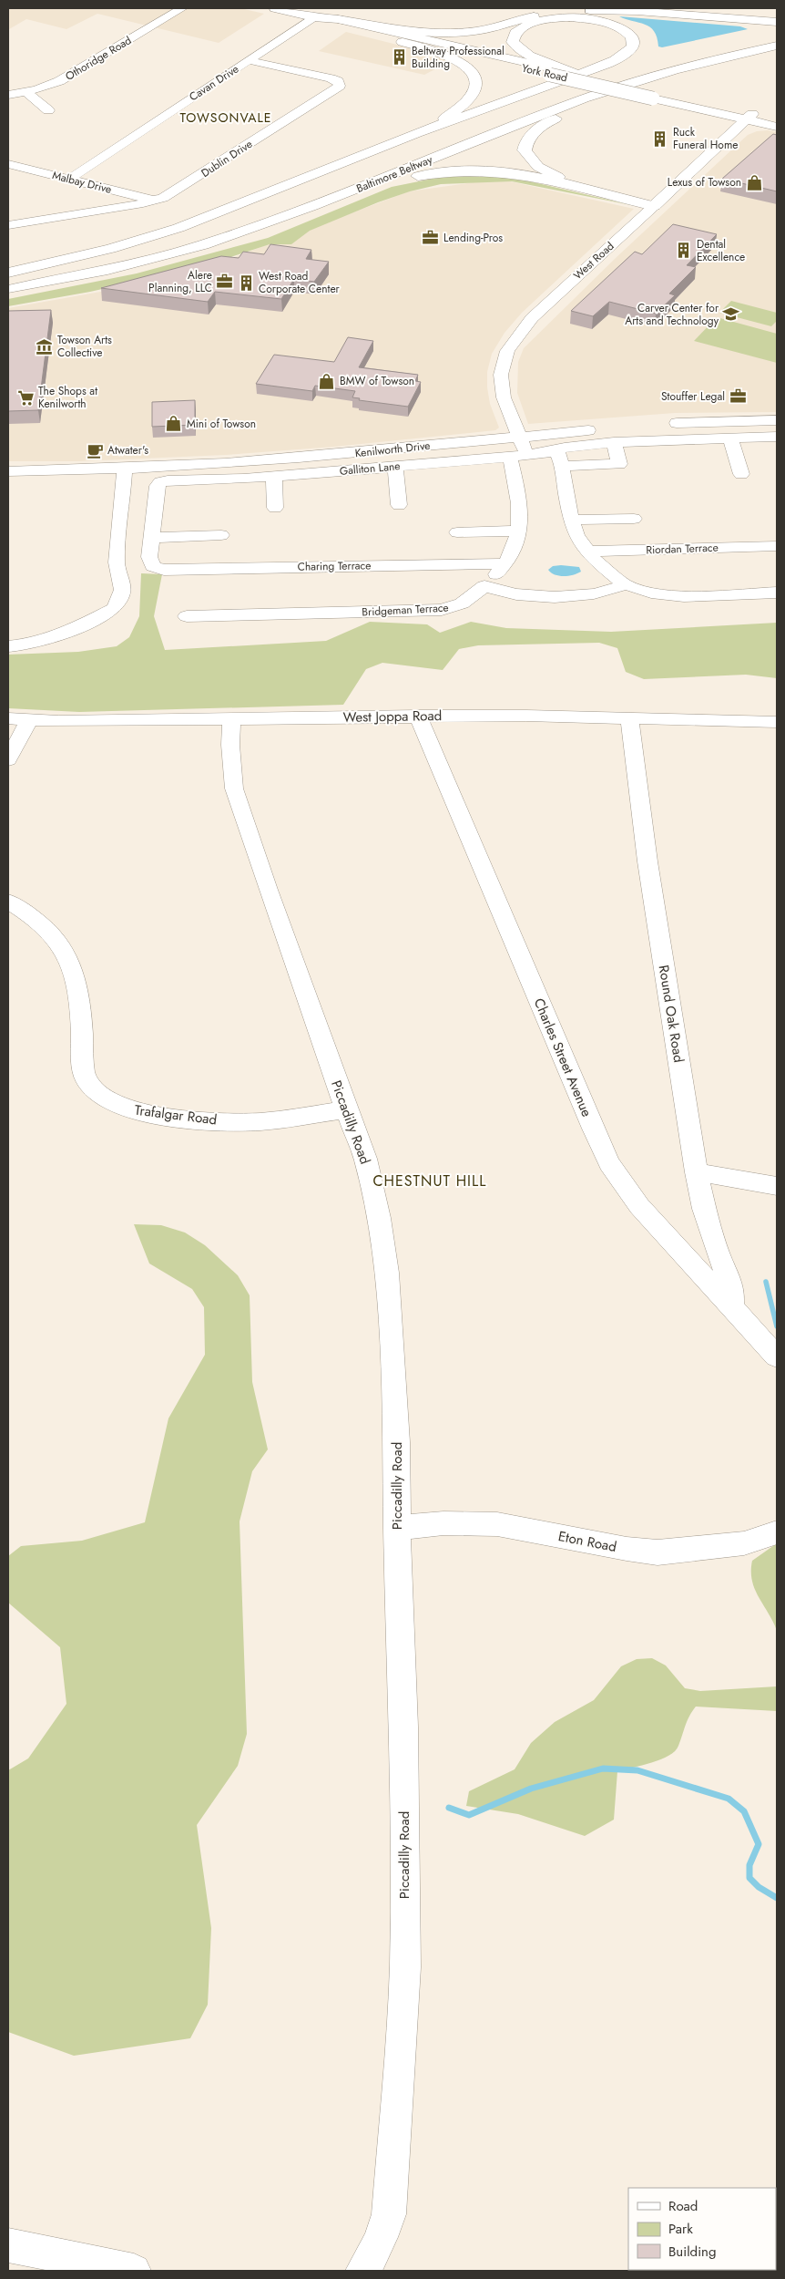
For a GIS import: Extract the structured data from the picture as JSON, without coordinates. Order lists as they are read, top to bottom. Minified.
{"streets":{"main road":["York Road","Baltimore Beltway","West Road"],"street":["Othoridge Road","Cavan Drive","Dublin Drive","Malbay Drive","Kenilworth Drive","Galliton Lane","Riordan Terrace","Charing Terrace","Bridgeman Terrace","West Joppa Road","Round Oak Road","Charles Street Avenue","Trafalgar Road","Piccadilly Road","Eton Road"]},"crossings":[["York Road","Cavan Drive"],["York Road","West Road"],["Cavan Drive","Dublin Drive"],["Cavan Drive","Malbay Drive"],["Dublin Drive","Malbay Drive"],["West Road","Kenilworth Drive"],["Kenilworth Drive","Galliton Lane"],["Galliton Lane","Charing Terrace"],["Charing Terrace","Bridgeman Terrace"],["West Joppa Road","Round Oak Road"],["West Joppa Road","Charles Street Avenue"],["West Joppa Road","Piccadilly Road"],["Round Oak Road","Charles Street Avenue"],["Trafalgar Road","Piccadilly Road"],["Piccadilly Road","Eton Road"]],"districts":["TOWSONVALE","CHESTNUT HILL"],"places":{"building":["Beltway Professional Building","Ruck Funeral Home","Dental Excellence","West Road Corporate Center"],"shop":["Lexus of Towson","BMW of Towson","Mini of Towson"],"office":["Lending-Pros","Alere Planning, LLC","Stouffer Legal"],"school or university":["Carver Center for Arts and Technology"],"museum":["Towson Arts Collective"],"supermarket":["The Shops at Kenilworth"],"cafe":["Atwater's"]},"legend":["Road","Park","Building"]}
